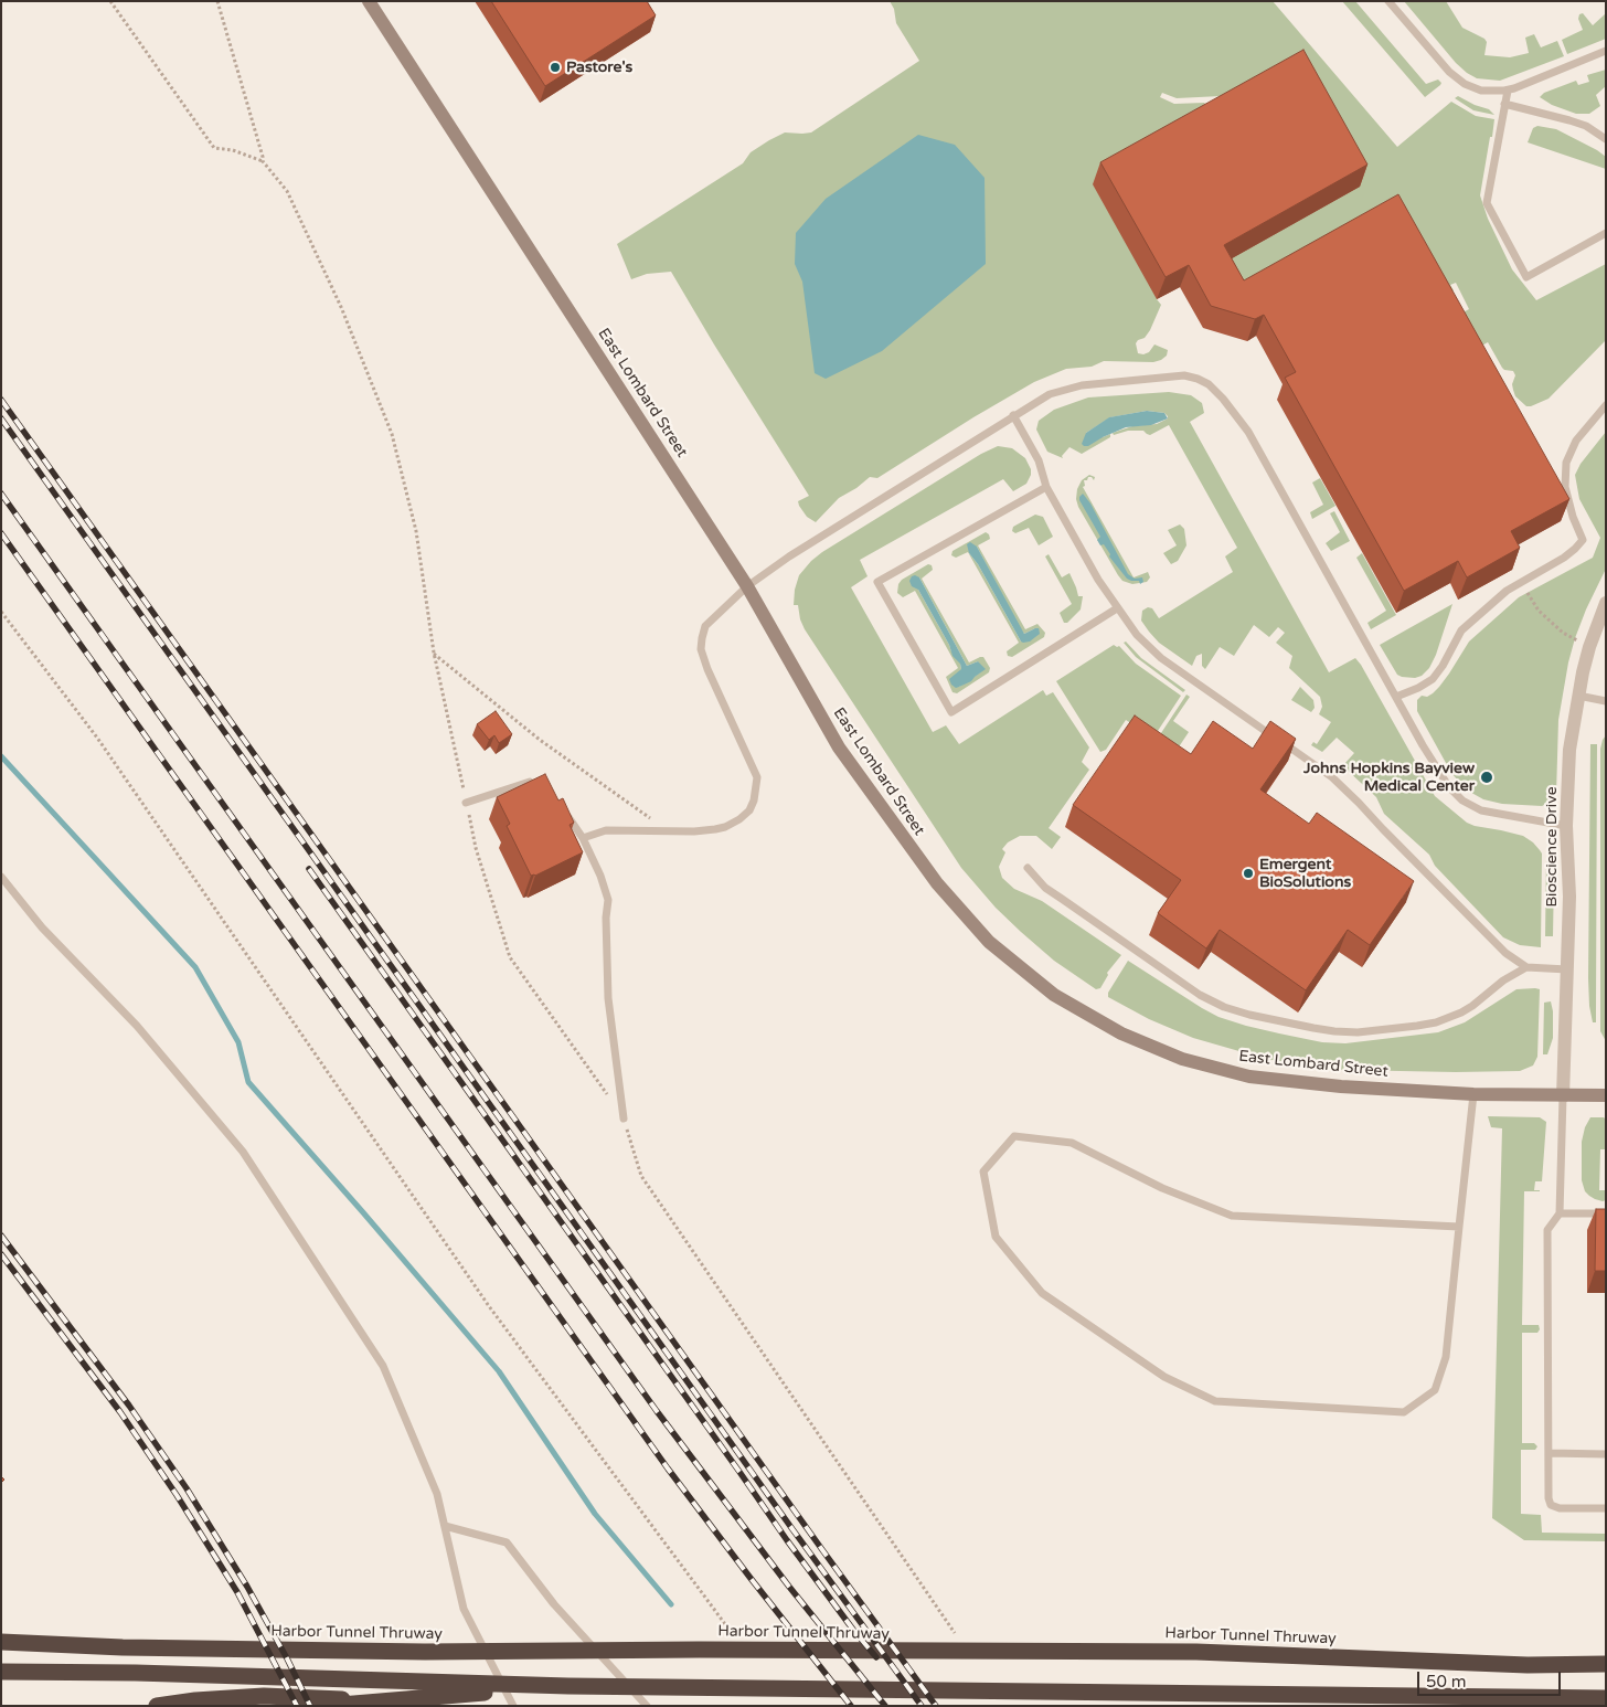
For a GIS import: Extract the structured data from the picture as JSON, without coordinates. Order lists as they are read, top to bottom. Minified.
{"streets":{"highway":["Harbor Tunnel Thruway"],"main road":["East Lombard Street"],"street":["Bioscience Drive"]},"crossings":[["East Lombard Street","Bioscience Drive"]],"places":["Pastore's","Johns Hopkins Bayview Medical Center","Emergent BioSolutions"],"scale_bar":"50 m"}
